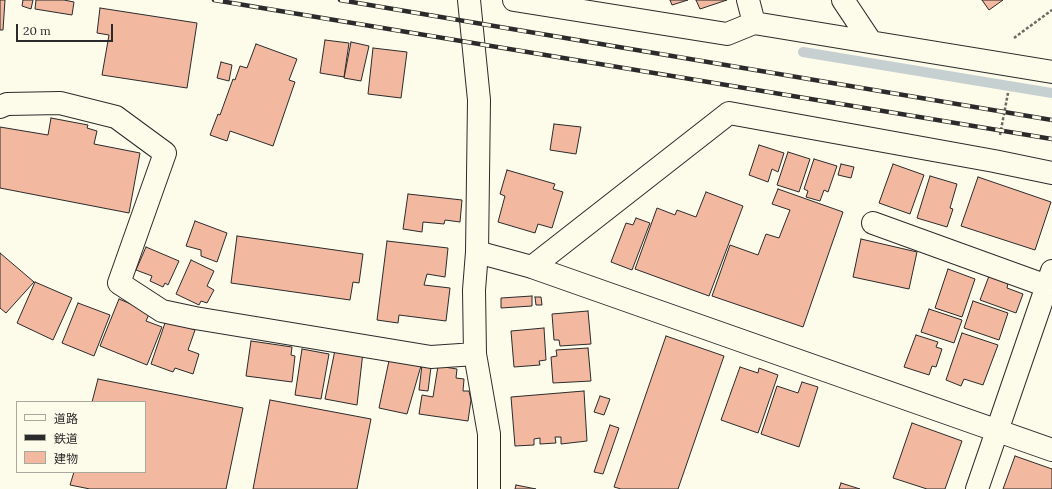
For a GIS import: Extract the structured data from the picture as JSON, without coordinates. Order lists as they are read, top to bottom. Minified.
{"legend":["道路","鉄道","建物"],"scale_bar":"20 m"}
